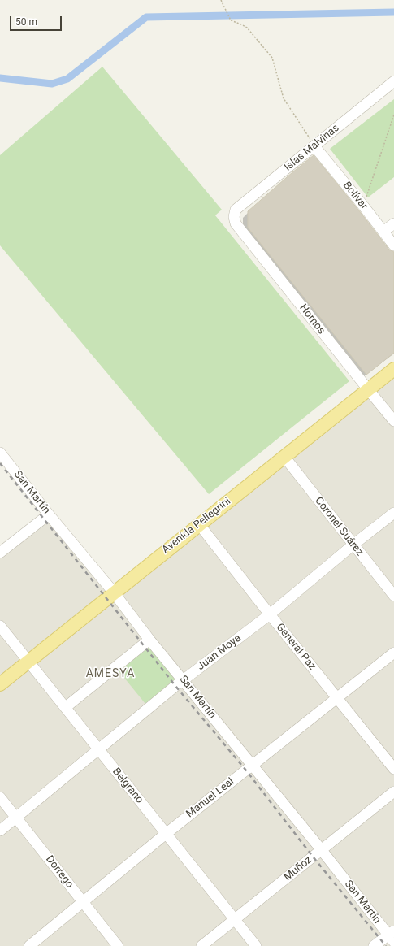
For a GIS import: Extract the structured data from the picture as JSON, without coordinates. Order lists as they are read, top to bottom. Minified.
{"streets":{"main road":["Avenida Pellegrini"],"street":["Islas Malvinas","Bolívar","Hornos","San Martín","Coronel Suárez","General Paz","Juan Moya","Belgrano","Manuel Leal","Muñoz","Dorrego"]},"crossings":[["Islas Malvinas","Bolívar"],["Islas Malvinas","Hornos"],["Hornos","Avenida Pellegrini"],["San Martín","Avenida Pellegrini"],["San Martín","Juan Moya"],["San Martín","Manuel Leal"],["San Martín","Muñoz"],["Avenida Pellegrini","Coronel Suárez"],["Avenida Pellegrini","General Paz"],["Avenida Pellegrini","Belgrano"],["Coronel Suárez","Juan Moya"],["General Paz","Juan Moya"],["General Paz","Manuel Leal"],["Juan Moya","Belgrano"],["Juan Moya","Dorrego"],["Belgrano","Manuel Leal"],["Belgrano","Muñoz"],["Manuel Leal","Dorrego"]],"districts":["AMESYA"],"scale_bar":"50 m"}
